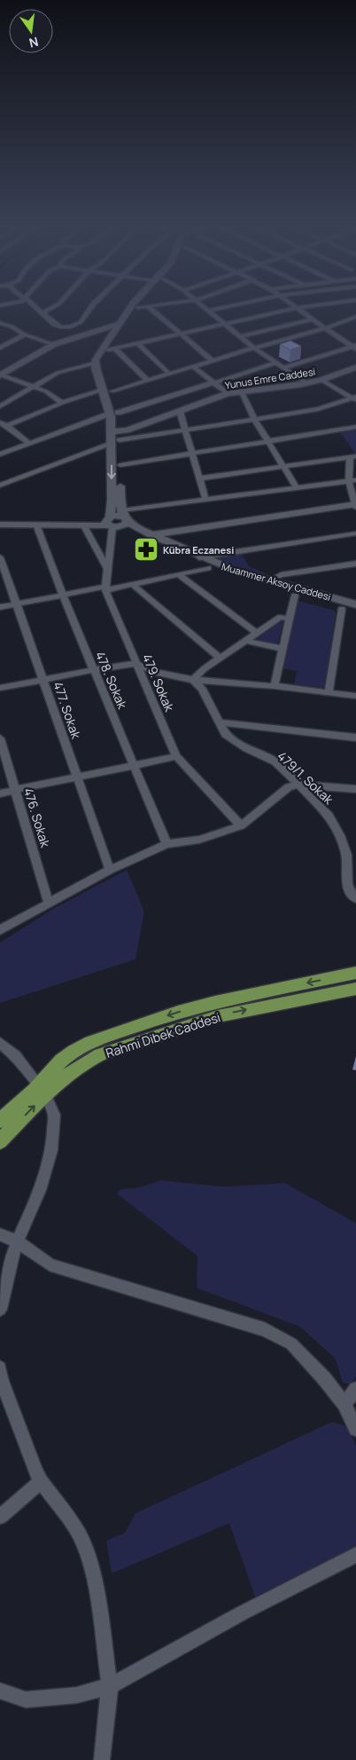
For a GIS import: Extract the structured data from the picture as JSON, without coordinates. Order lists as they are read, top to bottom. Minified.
{"streets":{"main road":["Yunus Emre Caddesi","Muammer Aksoy Caddesi","Rahmi Dibek Caddesi"],"street":["478. Sokak","479. Sokak","477. Sokak","479/1. Sokak","476. Sokak"]},"places":{"pharmacy":["Kübra Eczanesi"]},"north":"bottom"}
